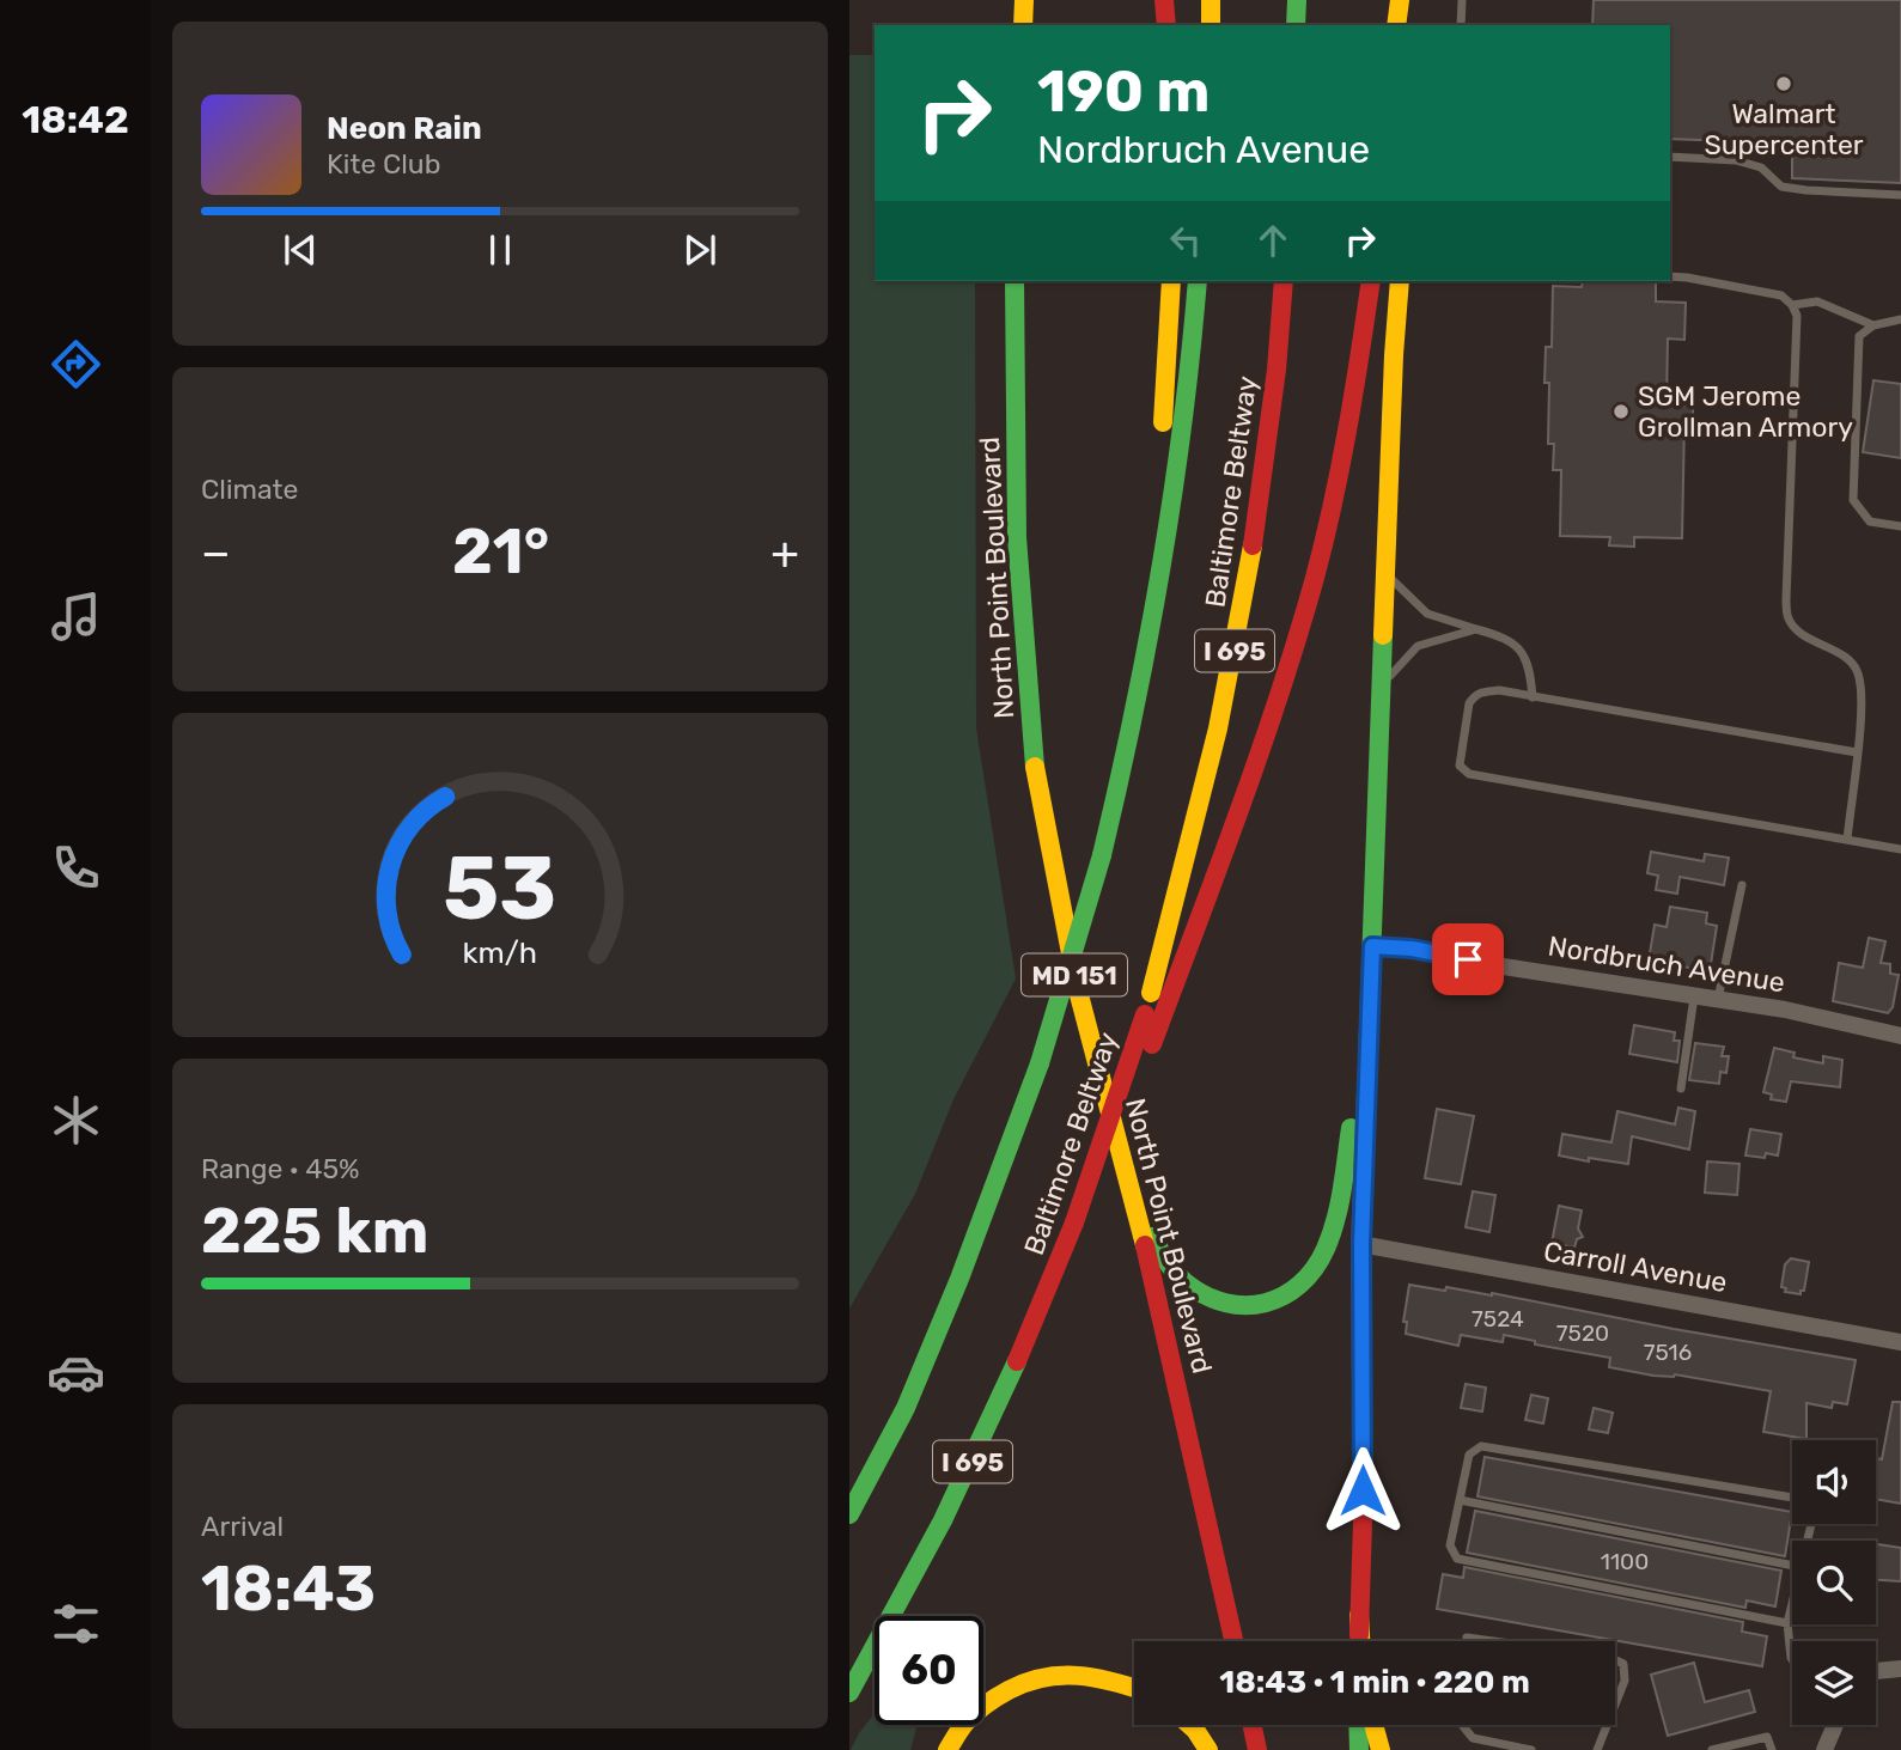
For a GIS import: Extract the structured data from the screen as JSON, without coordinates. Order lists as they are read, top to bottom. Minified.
{"streets":{"main road":["Baltimore Beltway","North Point Boulevard","I 695","MD 151"],"street":["Nordbruch Avenue","Carroll Avenue"]},"places":["Walmart Supercenter","SGM Jerome Grollman Armory"],"house_numbers":["7524","7520","7516","1100"],"page":{"tabs":"18:42","turn":["190 m","Nordbruch Avenue"],"song":["Neon Rain","Kite Club"],"tile":["Climate",["Range · 45%","225 km"],["Arrival","18:43"]],"heat":["−","21°","+"],"limit":"60","trip":"18:43 · 1 min · 220 m","gauge":["53","km/h"]}}
